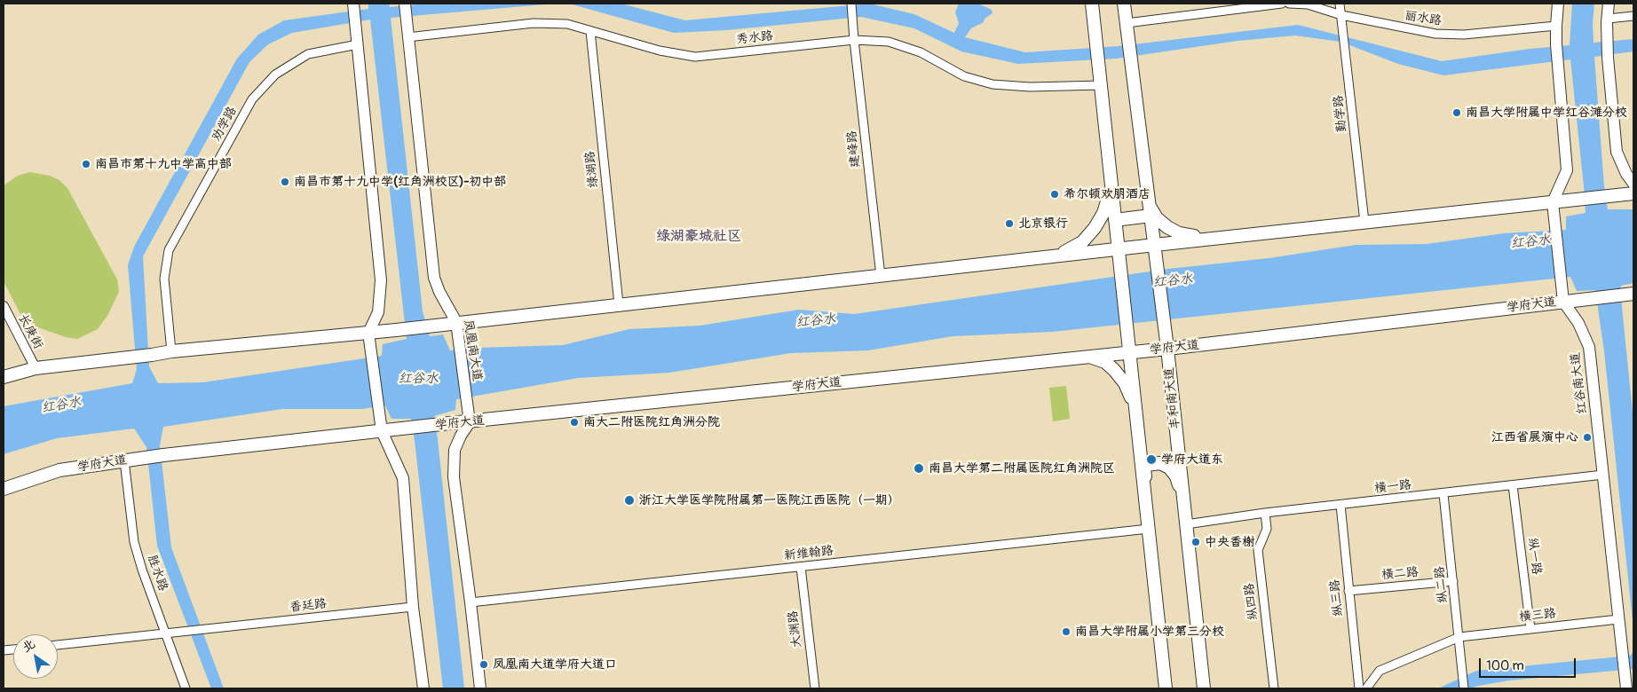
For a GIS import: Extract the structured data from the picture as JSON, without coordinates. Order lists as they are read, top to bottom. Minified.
{"streets":{"main road":["学府大道","凤凰南大道","红谷南大道","丰和南大道"],"street":["丽水路","秀水路","勤学路","劝学路","建峰路","绿湖路","长庚街","横一路","新维翰路","纵一路","胜水路","横二路","纵二路","纵三路","纵四路","香廷路","横三路","大渊路"]},"crossings":[["丽水路","勤学路"],["丽水路","红谷南大道"],["秀水路","建峰路"],["秀水路","绿湖路"],["秀水路","凤凰南大道"],["学府大道","凤凰南大道"],["学府大道","红谷南大道"],["学府大道","丰和南大道"],["学府大道","胜水路"],["红谷南大道","横一路"],["红谷南大道","横三路"],["丰和南大道","横一路"],["横一路","纵一路"],["横一路","纵二路"],["横一路","纵三路"],["横一路","纵四路"],["新维翰路","大渊路"],["纵一路","横三路"],["胜水路","香廷路"],["横二路","纵二路"],["横二路","纵三路"],["纵二路","横三路"]],"districts":["绿湖豪城社区"],"water":["红谷水"],"places":["南昌大学附属中学红谷滩分校","南昌市第十九中学高中部","南昌市第十九中学(红角洲校区)-初中部","希尔顿欢朋酒店","北京银行","南大二附医院红角洲分院","江西省展演中心","学府大道东","南昌大学第二附属医院红角洲院区","浙江大学医学院附属第一医院江西医院（一期）","中央香榭","南昌大学附属小学第三分校","凤凰南大道学府大道口"],"scale_bar":"100 m","north":"top left"}
